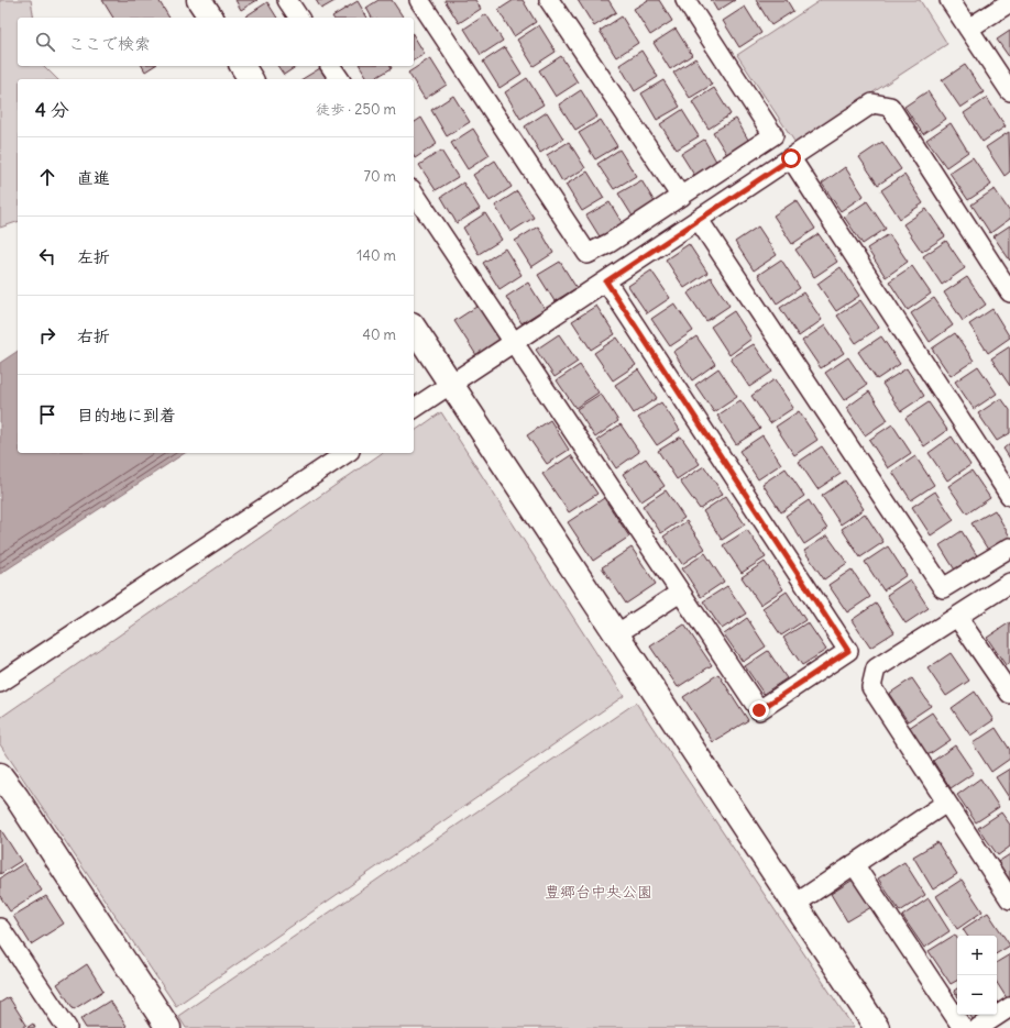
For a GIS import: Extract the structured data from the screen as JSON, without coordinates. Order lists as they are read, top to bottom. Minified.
{"parks":["豊郷台中央公園"],"page":{"search":"ここで検索","heading":["4 分","徒歩 · 250 m"],"list":[["直進","70 m"],["左折","140 m"],["右折","40 m"],"目的地に到着"],"map_buttons":["+","−"]}}
